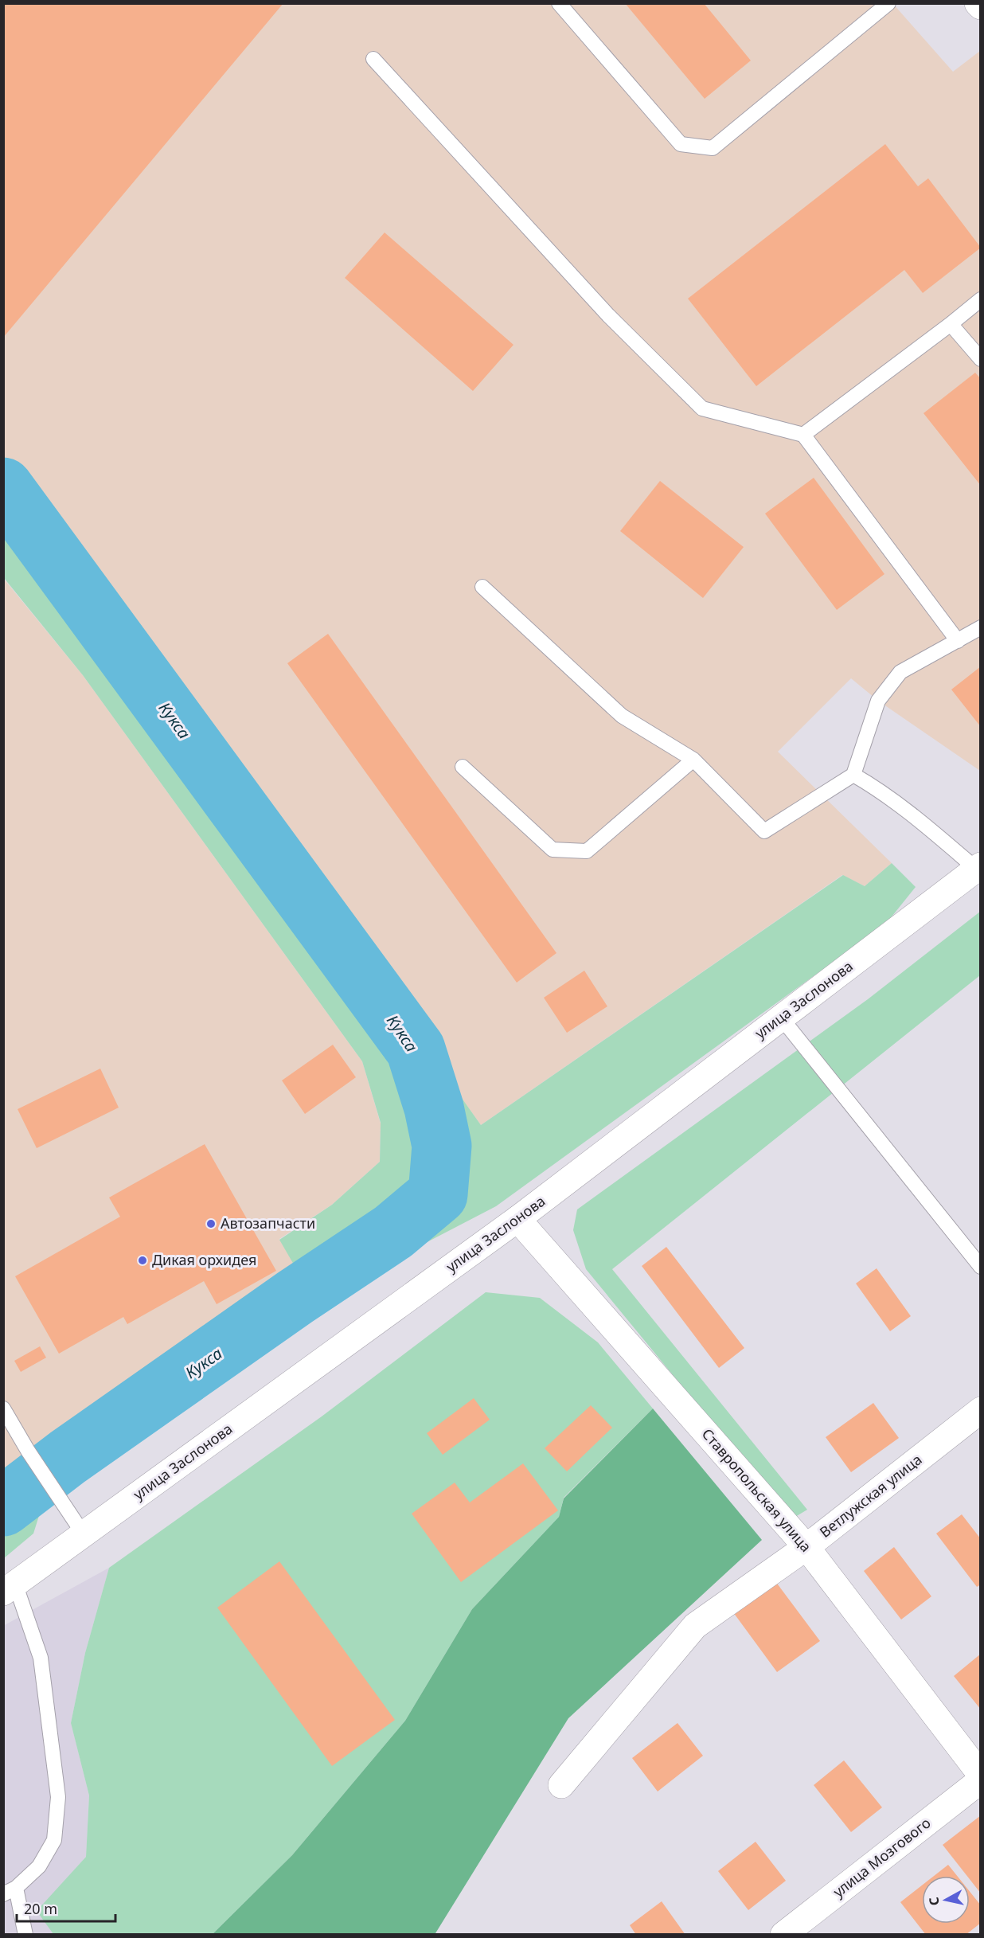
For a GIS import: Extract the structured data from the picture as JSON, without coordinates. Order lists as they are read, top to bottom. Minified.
{"streets":{"street":["улица Заслонова","Ставропольская улица","Ветлужская улица","улица Мозгового"]},"crossings":[["улица Заслонова","Ставропольская улица"],["Ставропольская улица","Ветлужская улица"]],"water":["Кукса"],"places":["Автозапчасти","Дикая орхидея"],"scale_bar":"20 m","north":"left"}
